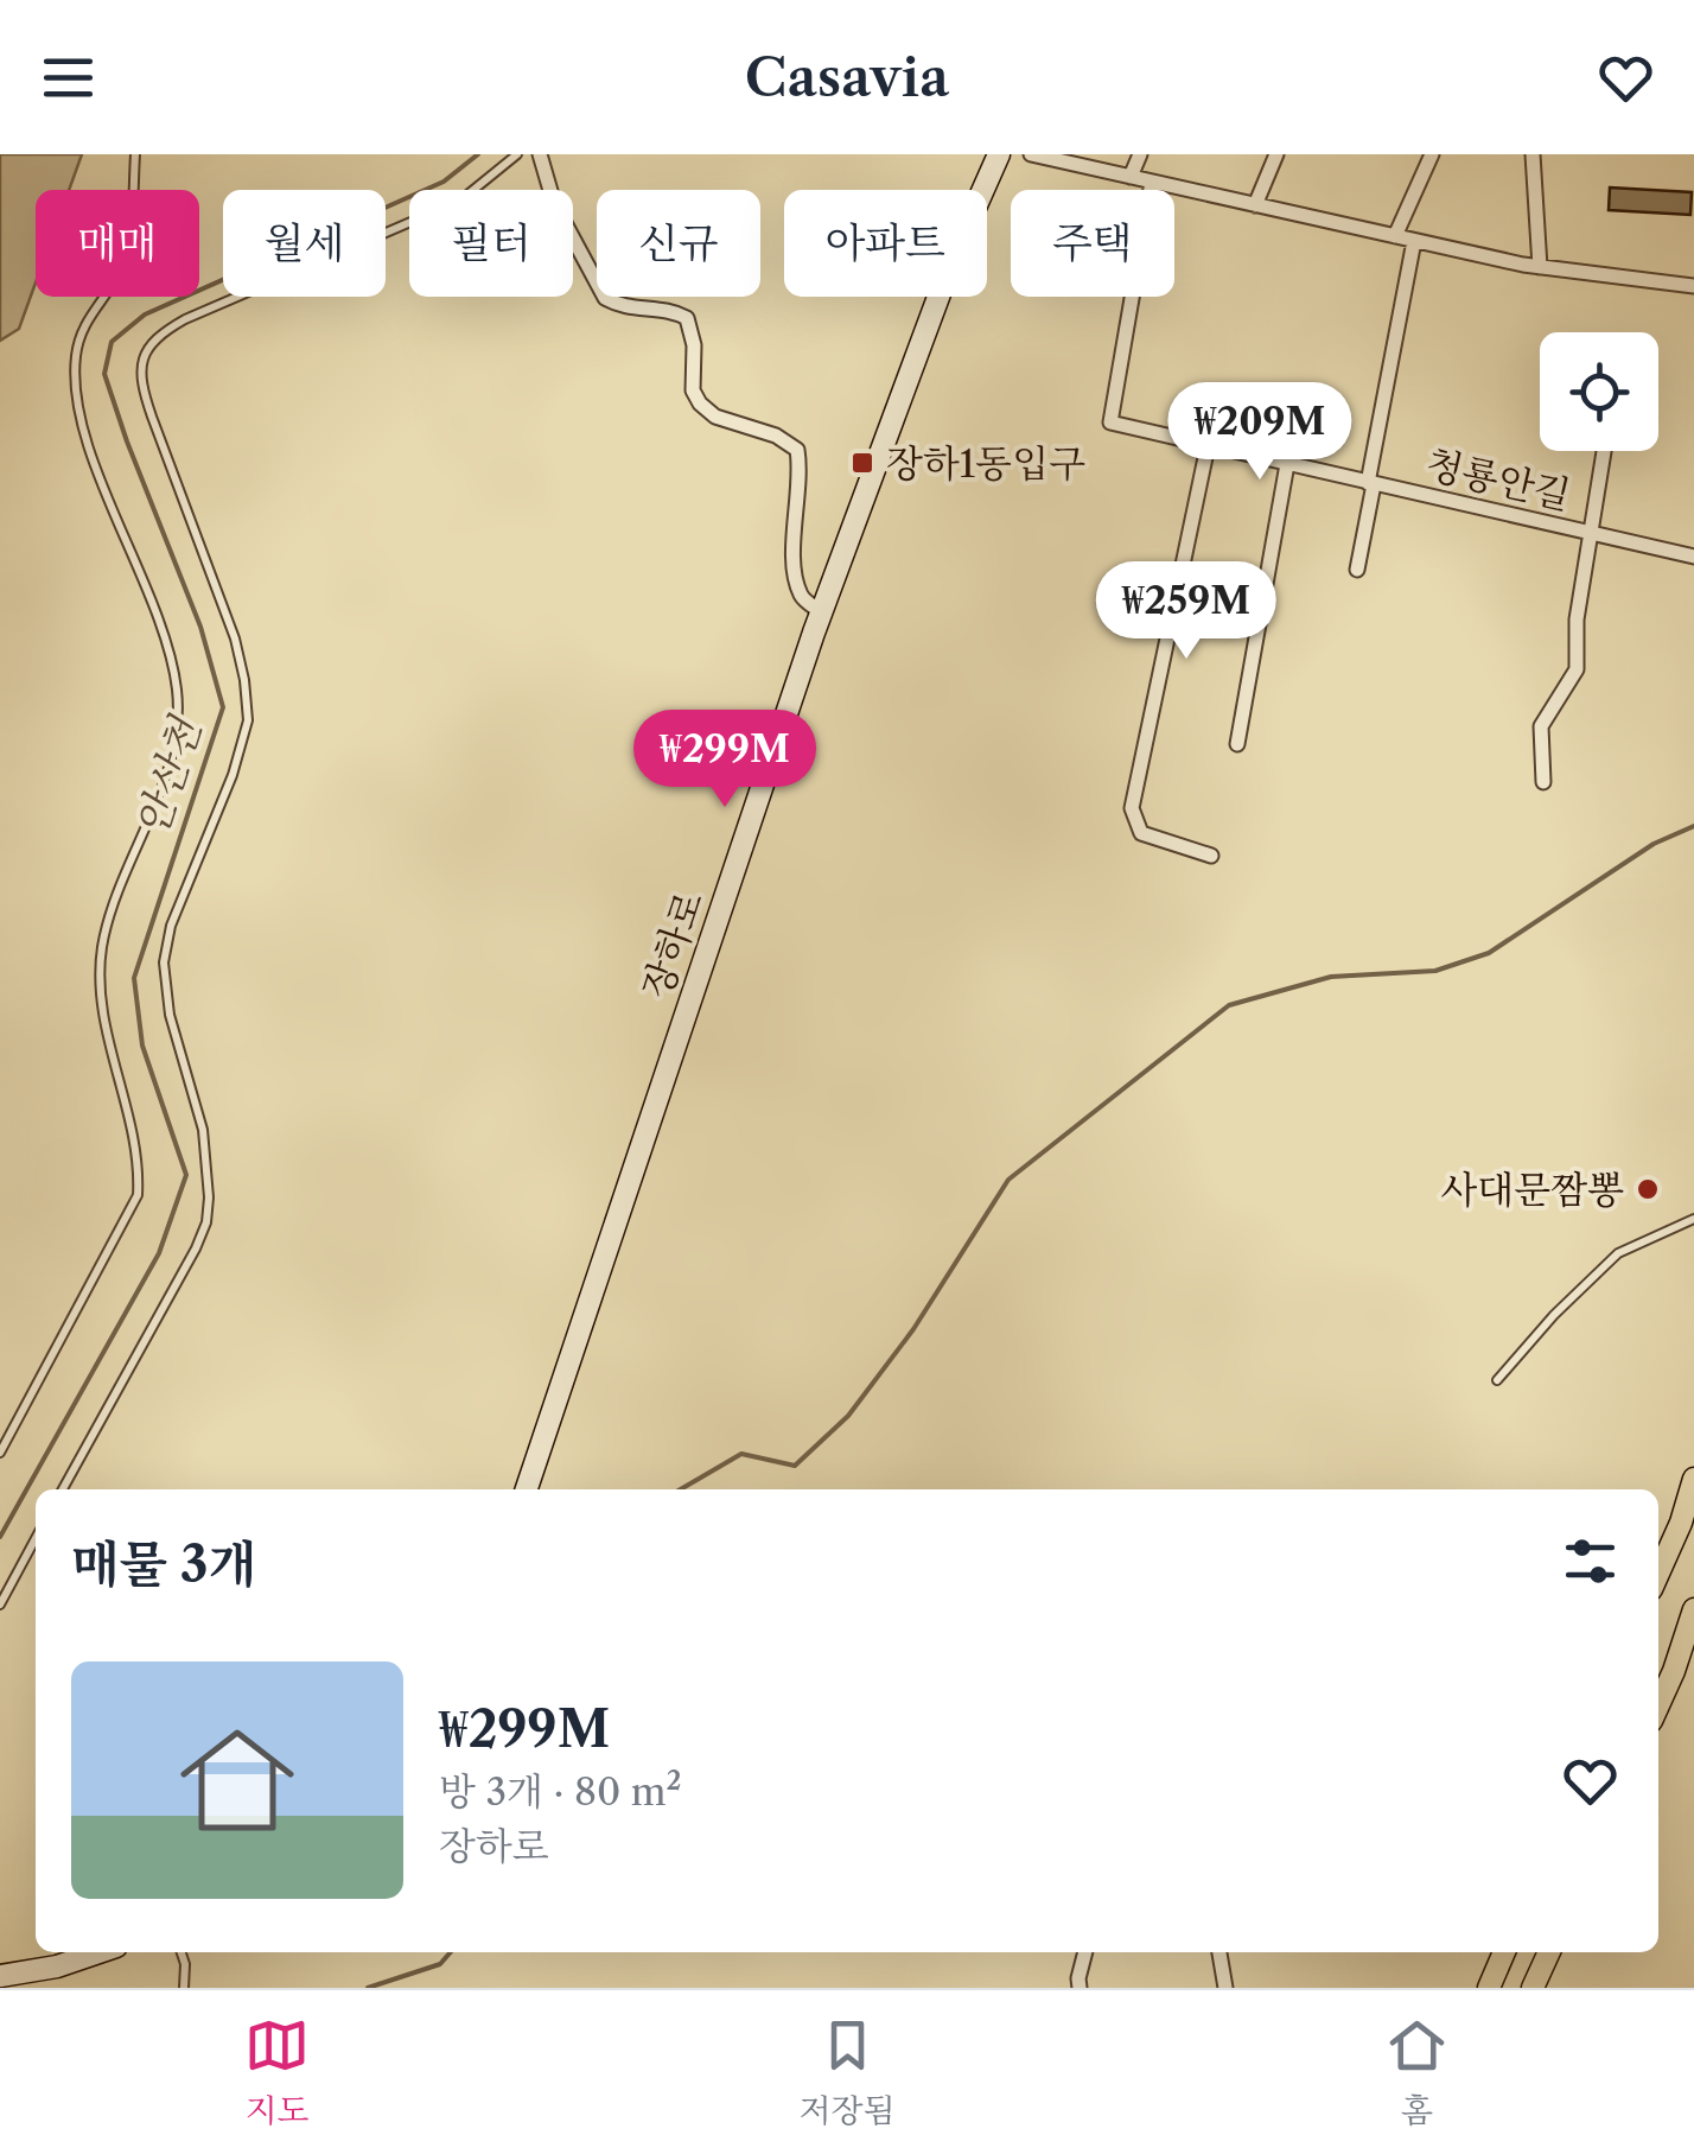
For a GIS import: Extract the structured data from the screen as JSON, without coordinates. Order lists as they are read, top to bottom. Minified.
{"streets":{"street":["청룡안길","장하로"]},"water":["안산천"],"places":{"transit":["장하1동입구"],"other":["사대문짬뽕"]},"page":{"header":"Casavia","chip":["매매","월세","필터","신규","아파트","주택"],"price":["₩209M","₩259M","₩299M"],"heading":"매물 3개","list":[{"name":"₩299M","note":"방 3개 · 80 m² · 장하로"}],"tabs":["지도","저장됨","홈"]}}
